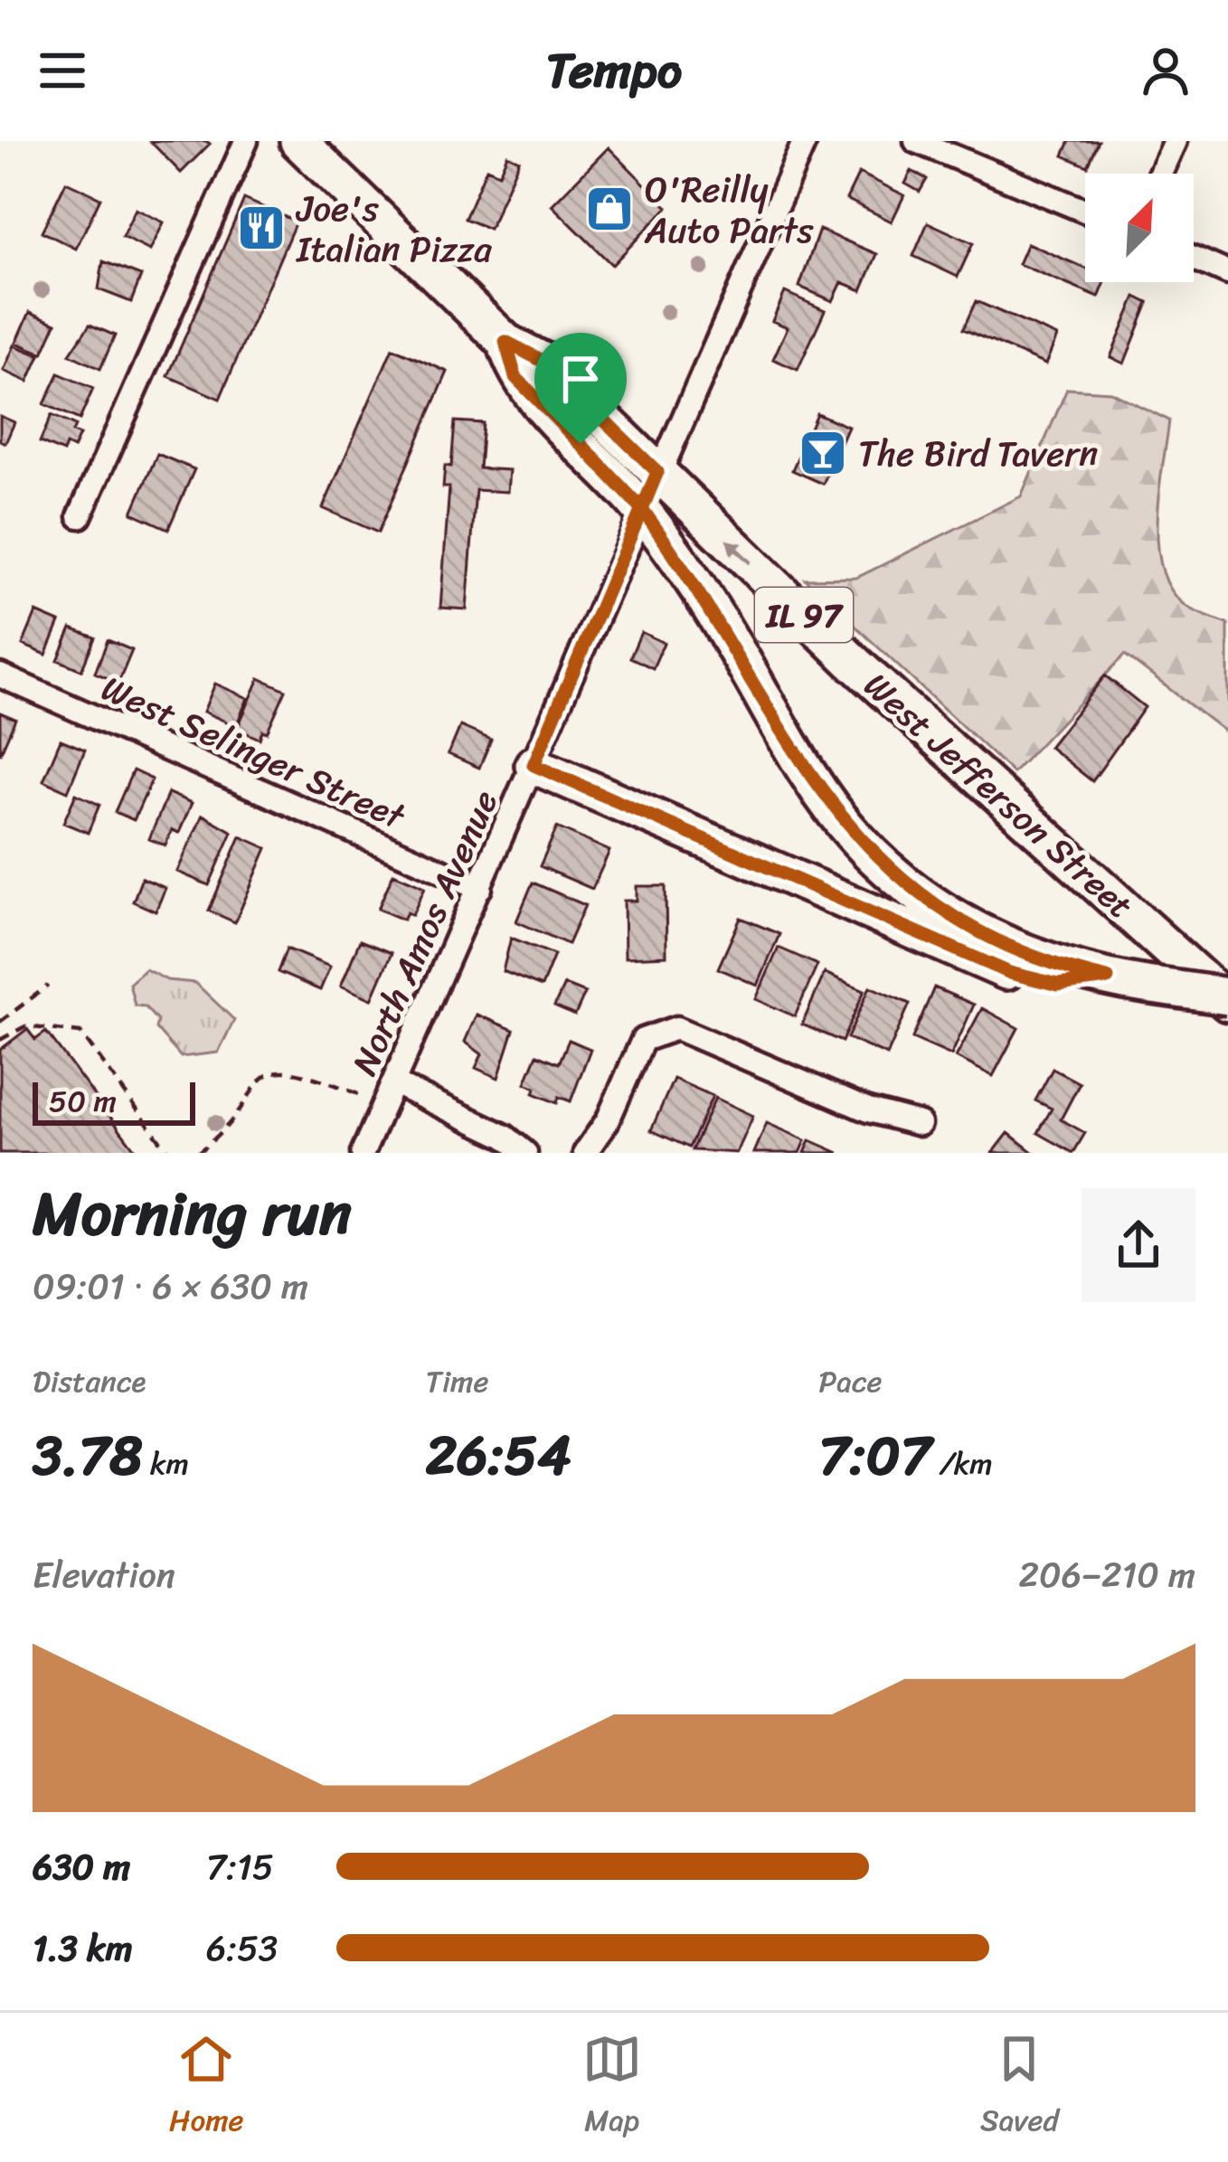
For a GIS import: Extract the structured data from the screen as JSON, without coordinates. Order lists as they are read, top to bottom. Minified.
{"streets":{"main road":["IL 97","West Jefferson Street"],"street":["West Selinger Street","North Amos Avenue"]},"crossings":[["IL 97","West Jefferson Street"],["IL 97","North Amos Avenue"],["West Selinger Street","North Amos Avenue"],["West Jefferson Street","North Amos Avenue"]],"places":{"shop":["O'Reilly Auto Parts"],"restaurant":["Joe's Italian Pizza"],"bar":["The Bird Tavern"]},"scale_bar":"50 m","north":"top right","page":{"header":"Tempo","scale":"50 m","heading":["Morning run","09:01 · 6 × 630 m"],"stats":[["Distance","3.78 km"],["Time","26:54"],["Pace","7:07 /km"]],"chart":["Elevation","206–210 m"],"list":[{"name":"630 m","note":"7:15"},{"name":"1.3 km","note":"6:53"}],"tabs":["Home","Map","Saved"]}}
